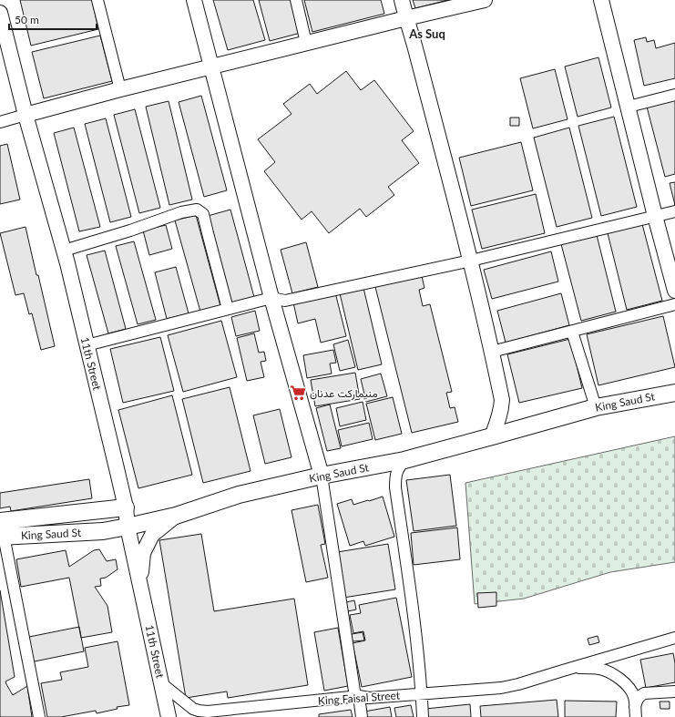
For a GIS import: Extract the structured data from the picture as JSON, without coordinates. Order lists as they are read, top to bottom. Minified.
{"streets":{"main road":["King Saud St"],"street":["11th Street","King Faisal Street"]},"crossings":[["11th Street","King Saud St"],["11th Street","King Faisal Street"]],"districts":["As Suq"],"places":{"supermarket":["منيماركت عدنان"]},"scale_bar":"50 m"}
